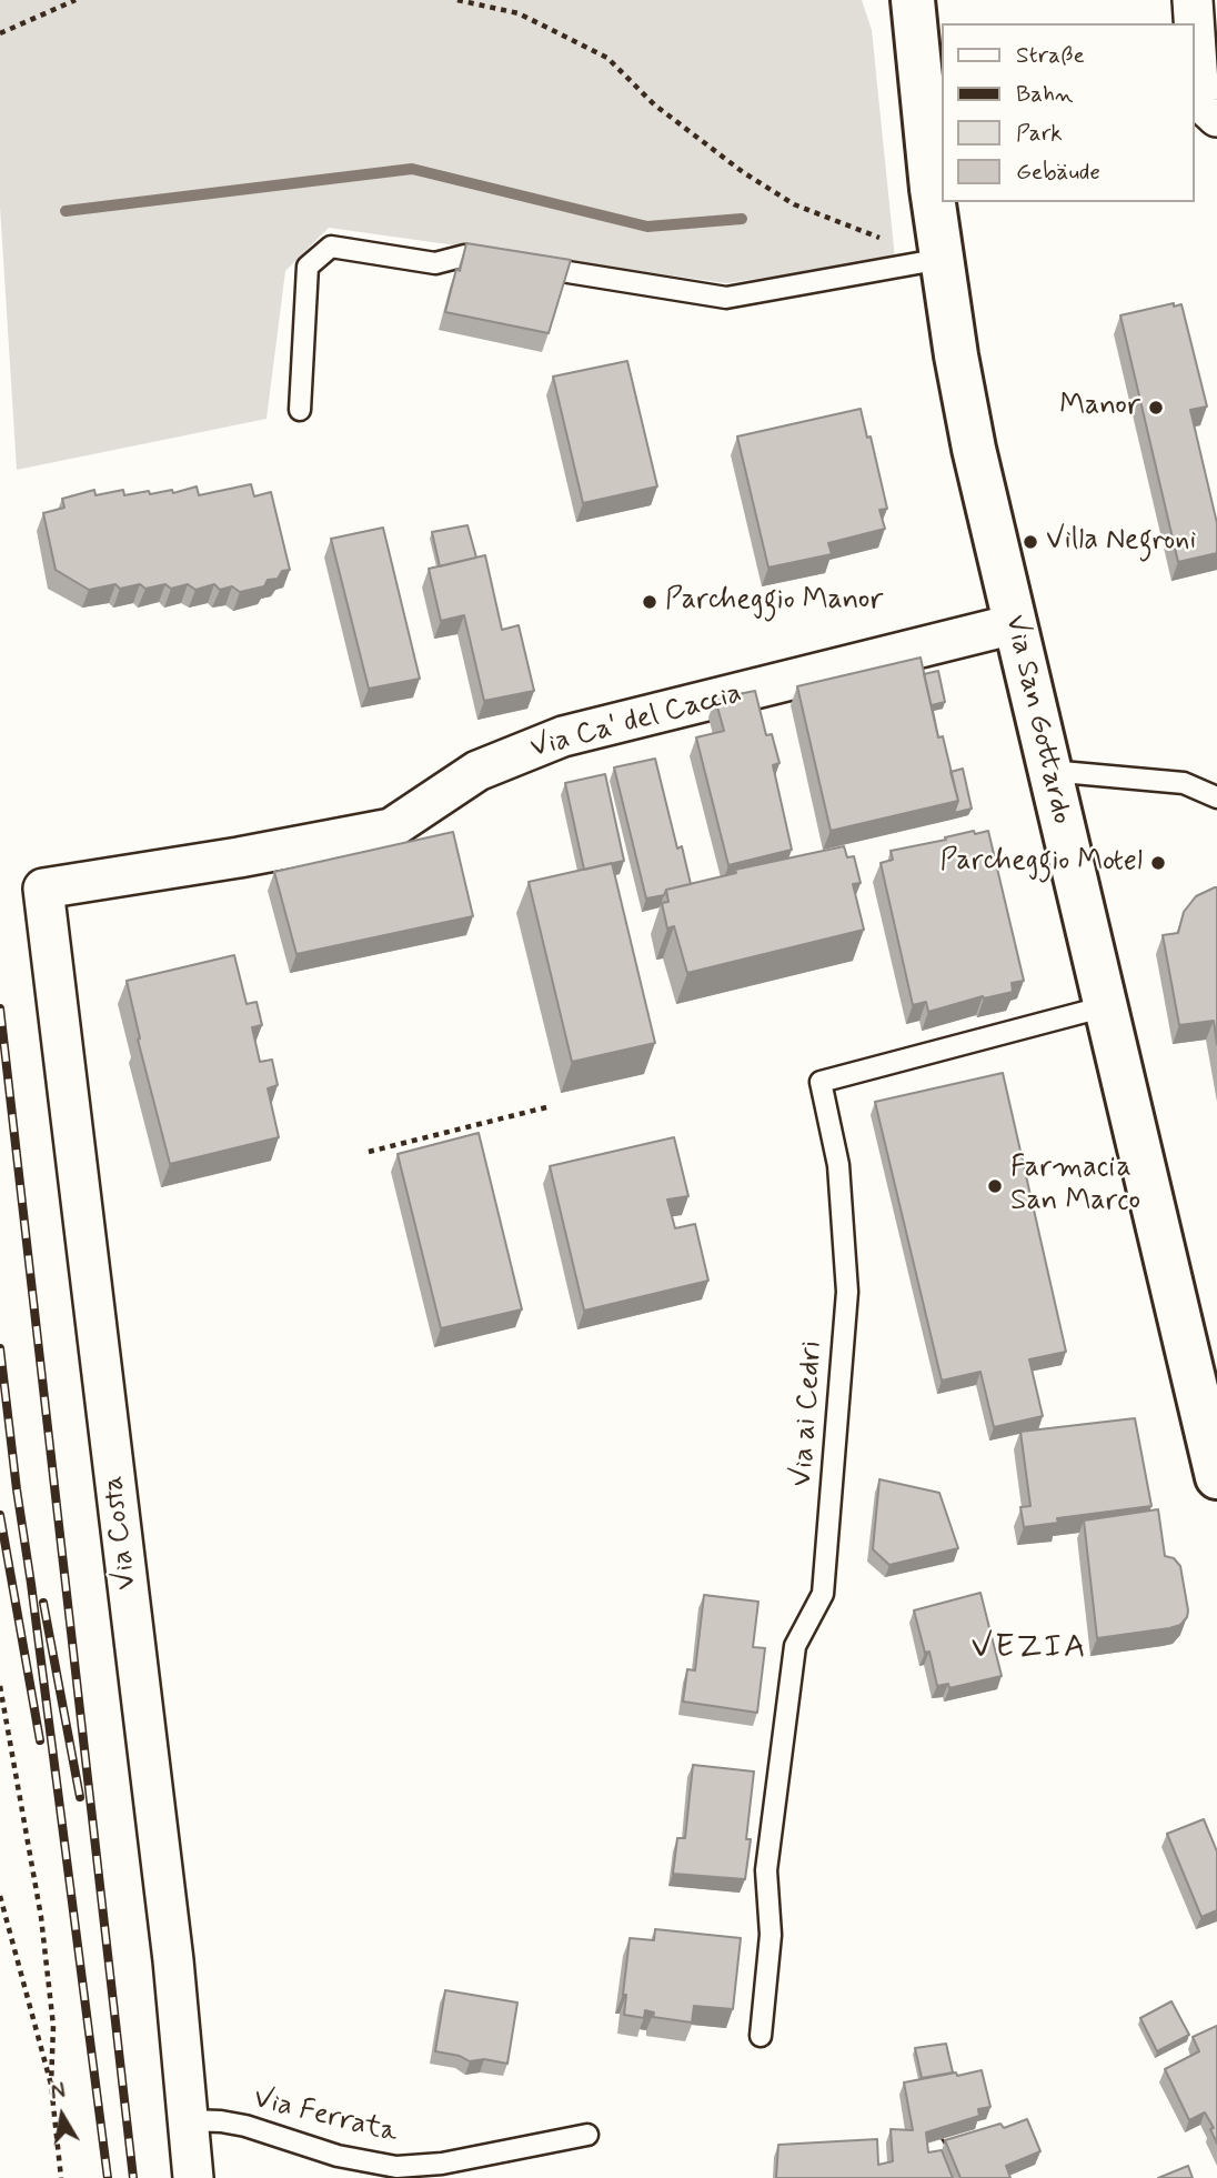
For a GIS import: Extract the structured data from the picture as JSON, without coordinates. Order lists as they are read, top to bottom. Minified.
{"streets":{"main road":["Via San Gottardo"],"street":["Via Ca' del Caccia","Via Costa"],"lane":["Via ai Cedri","Via Ferrata"]},"crossings":[["Via San Gottardo","Via Ca' del Caccia"],["Via San Gottardo","Via ai Cedri"],["Via Ca' del Caccia","Via Costa"],["Via Costa","Via Ferrata"]],"districts":["VEZIA"],"places":["Manor","Villa Negroni","Parcheggio Manor","Parcheggio Motel","Farmacia San Marco"],"legend":["Straße","Bahn","Park","Gebäude"],"north":"top"}
